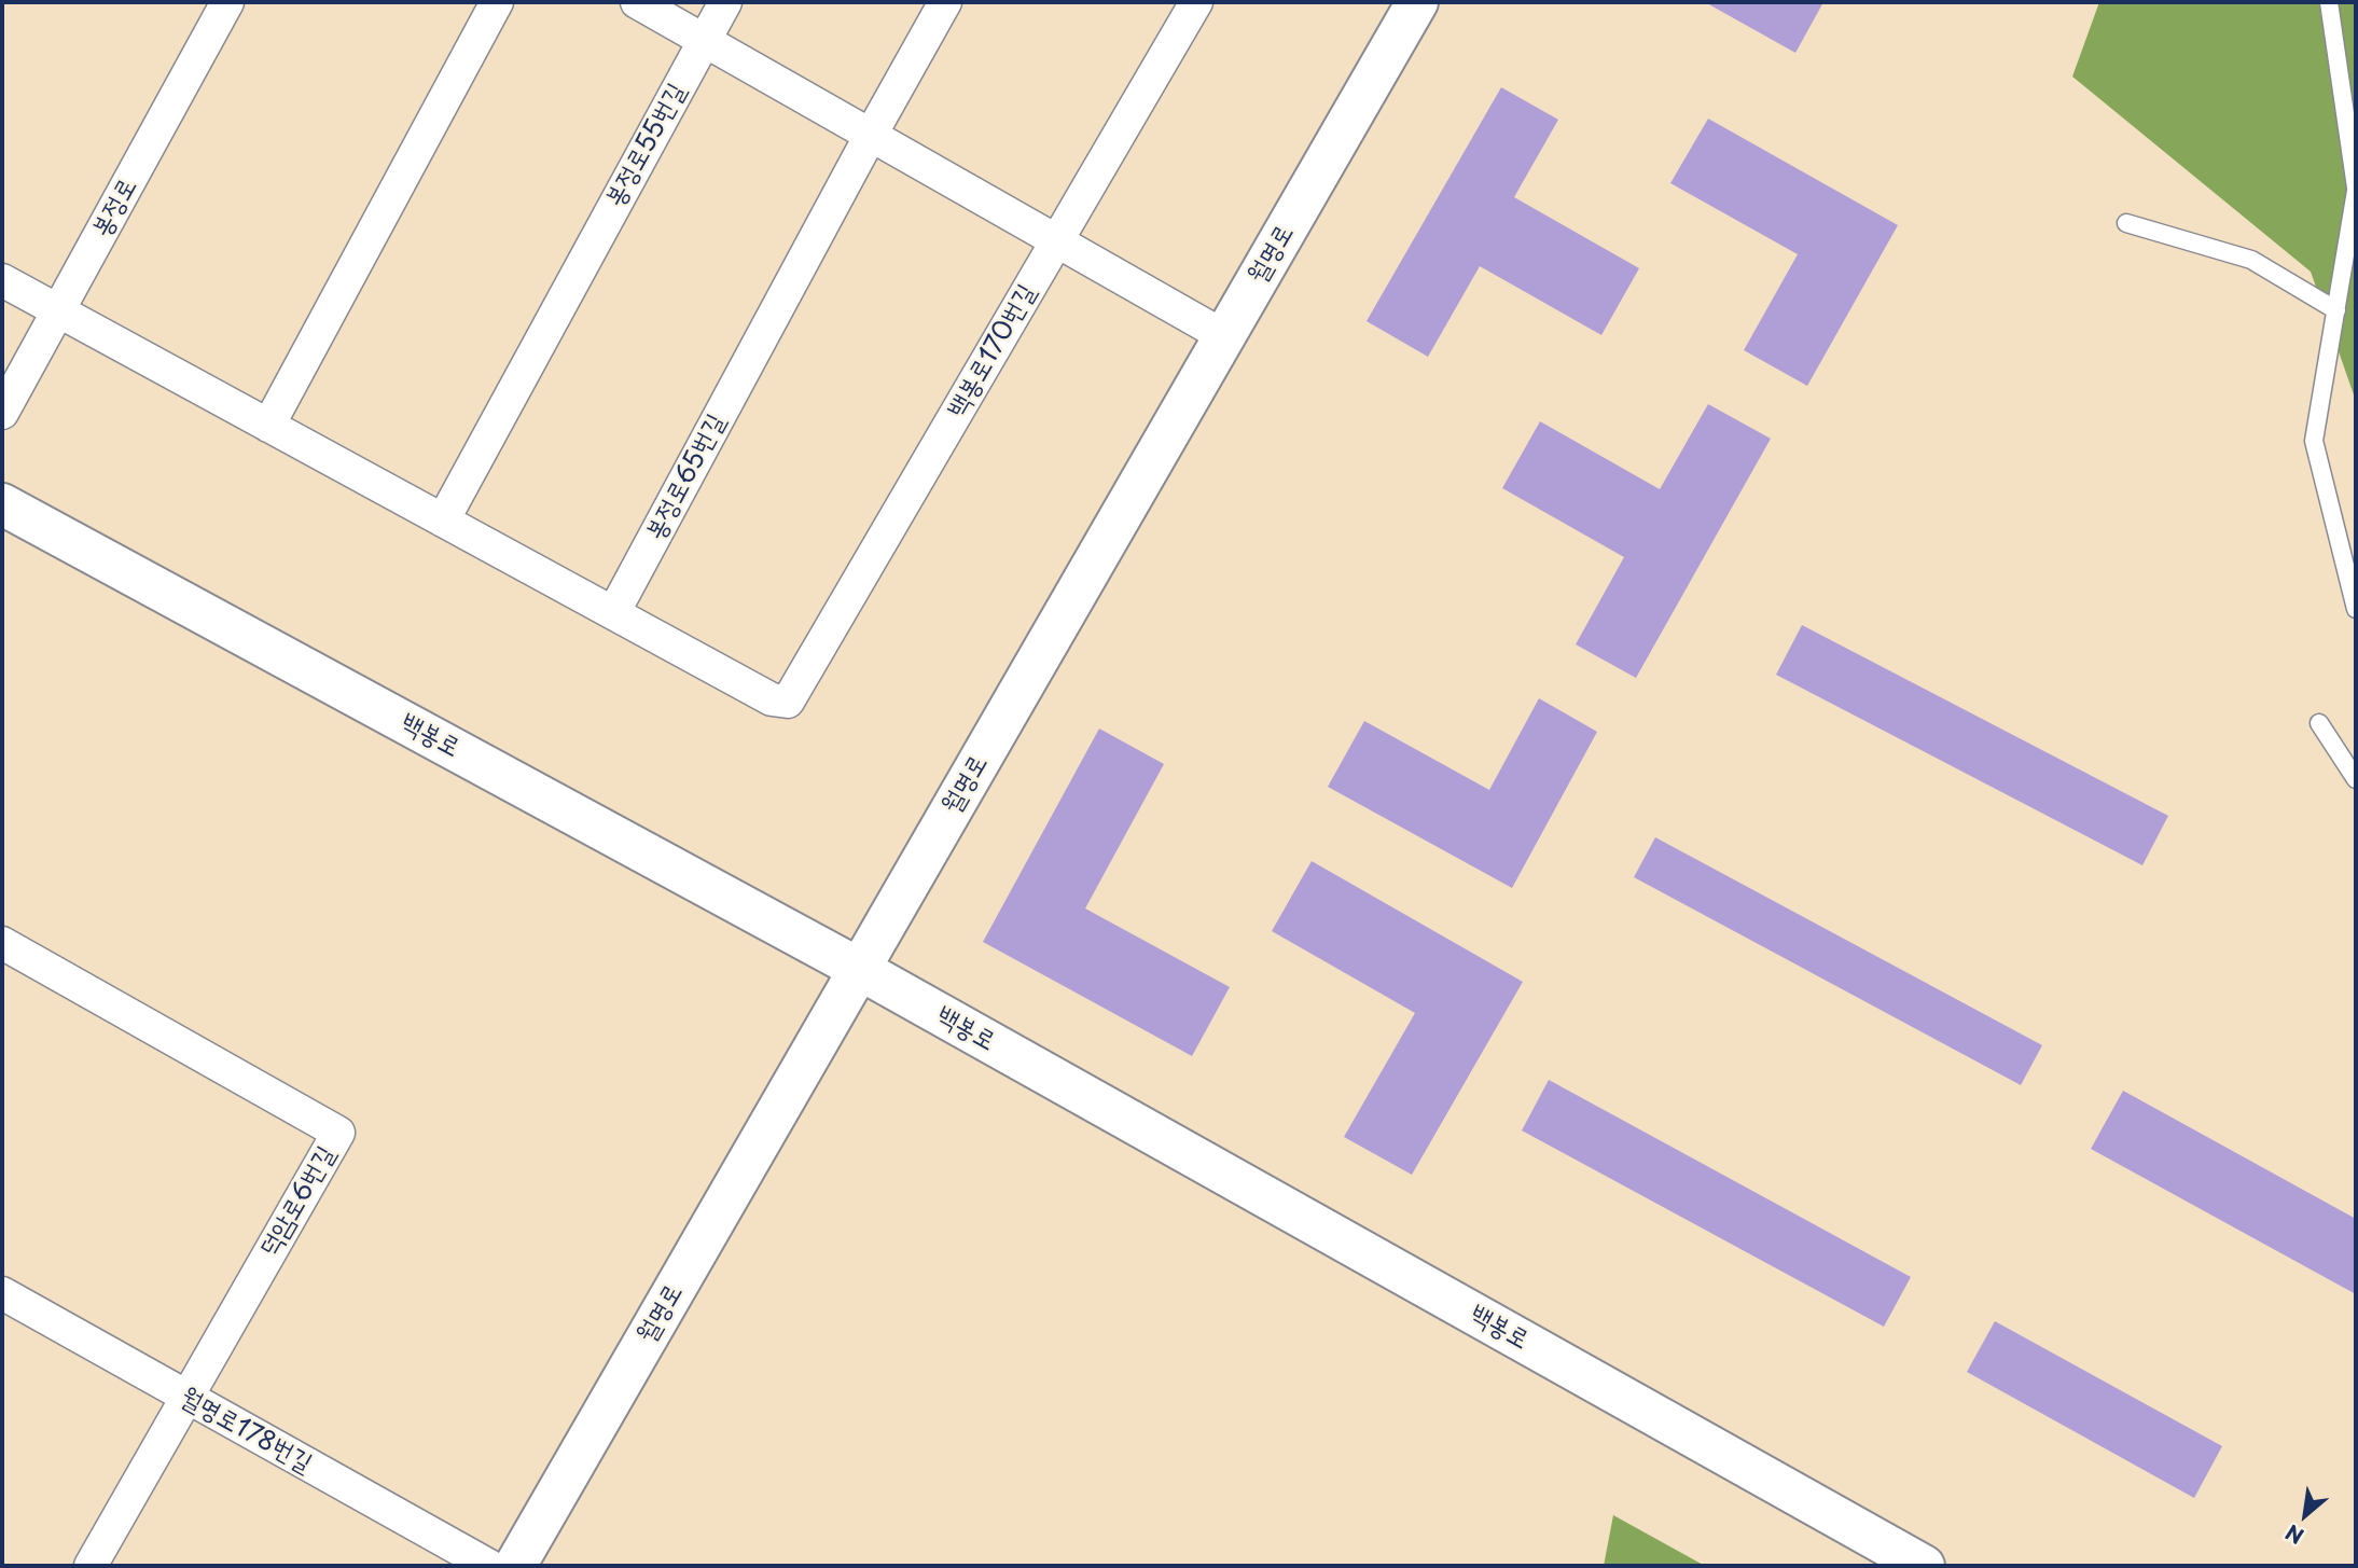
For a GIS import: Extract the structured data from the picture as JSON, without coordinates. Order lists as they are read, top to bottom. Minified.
{"streets":{"street":["봉정로55번길","봉정로","월명로","백봉로170번길","봉정로65번길","백봉로","덕암로6번길","월명로178번길"]},"crossings":[["월명로","백봉로"],["백봉로170번길","봉정로65번길"],["덕암로6번길","월명로178번길"]],"north":"bottom left"}
